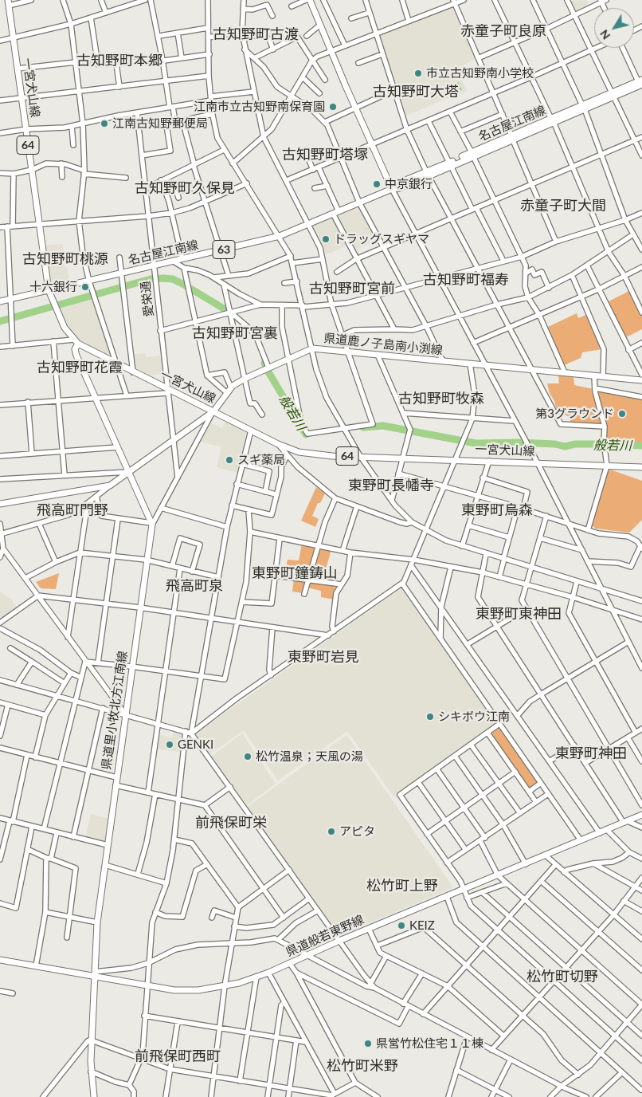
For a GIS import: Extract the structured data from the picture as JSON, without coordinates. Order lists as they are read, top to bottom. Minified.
{"streets":{"main road":["一宮犬山線","名古屋江南線","64","63","県道鹿ノ子島南小渕線","県道里小牧北方江南線","県道般若東野線"],"street":["愛栄通"]},"crossings":[["一宮犬山線","名古屋江南線"],["一宮犬山線","愛栄通"],["一宮犬山線","県道鹿ノ子島南小渕線"],["名古屋江南線","愛栄通"],["愛栄通","県道鹿ノ子島南小渕線"],["県道里小牧北方江南線","県道般若東野線"]],"districts":["赤童子町良原","古知野町古渡","古知野町本郷","古知野町大塔","古知野町塔塚","古知野町久保見","赤童子町大間","古知野町桃源","古知野町福寿","古知野町宮前","古知野町宮裏","古知野町花霞","古知野町牧森","東野町長幡寺","飛高町門野","東野町烏森","東野町鐘鋳山","飛高町泉","東野町東神田","東野町岩見","東野町神田","前飛保町栄","松竹町上野","松竹町切野","前飛保町西町","松竹町米野"],"water":["般若川"],"places":["市立古知野南小学校","江南市立古知野南保育園","江南古知野郵便局","中京銀行","ドラッグスギヤマ","十六銀行","第3グラウンド","スギ薬局","シキボウ江南","GENKI","松竹温泉；天風の湯","アピタ","KEIZ","県営竹松住宅１１棟"],"north":"bottom left"}
